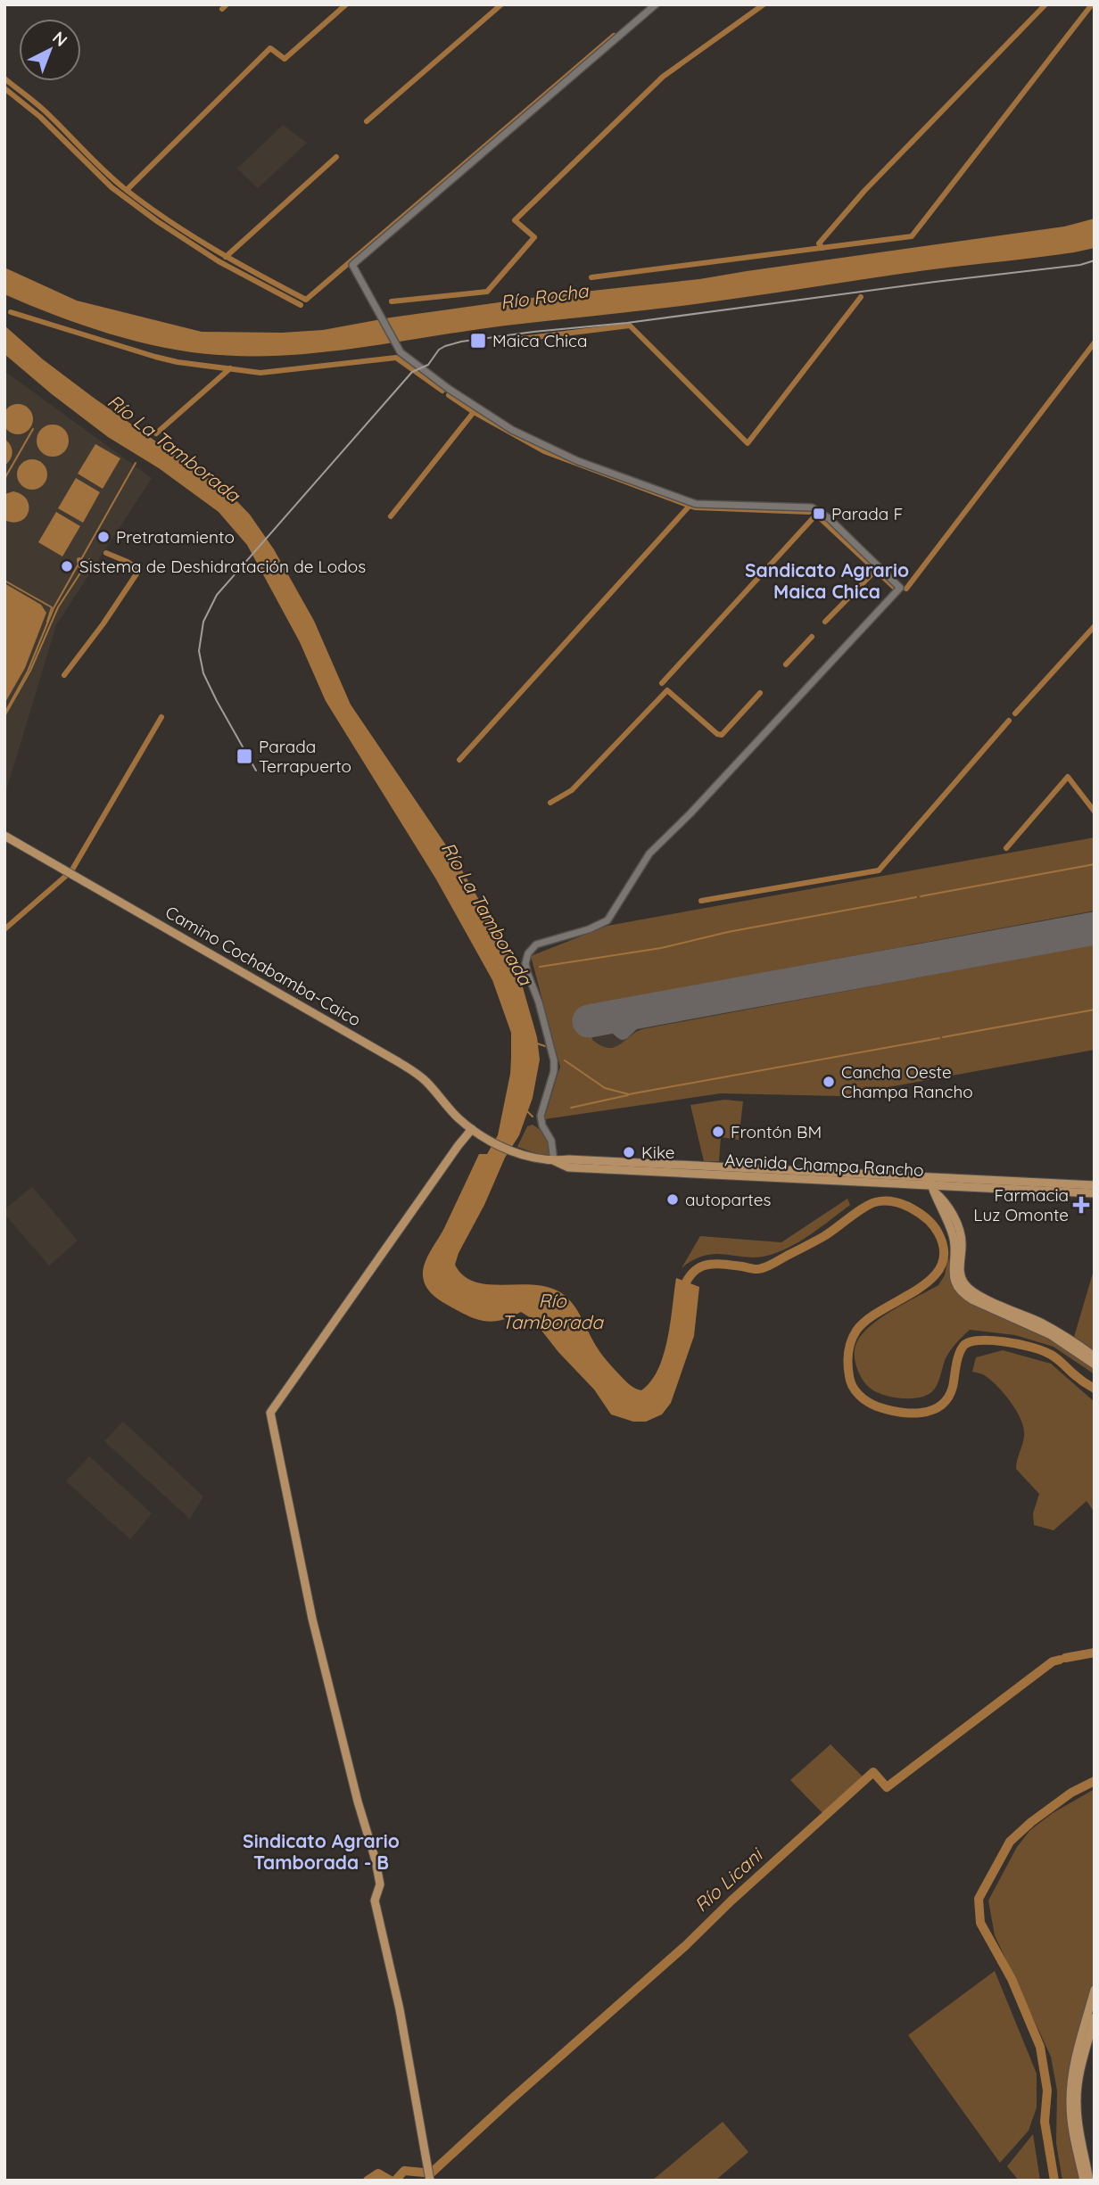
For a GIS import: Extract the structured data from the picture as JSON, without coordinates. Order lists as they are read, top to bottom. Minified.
{"streets":{"main road":["Camino Cochabamba-Caico","Avenida Champa Rancho"]},"crossings":[["Camino Cochabamba-Caico","Avenida Champa Rancho"]],"districts":["Sandicato Agrario Maica Chica","Sindicato Agrario Tamborada - B"],"water":["Río Rocha","Río La Tamborada","Río Tamborada","Río Licani"],"places":{"transit":["Maica Chica","Parada F","Parada Terrapuerto"],"other":["Pretratamiento","Sistema de Deshidratación de Lodos","Cancha Oeste Champa Rancho","Frontón BM","Kike","autopartes"],"health":["Farmacia Luz Omonte"]},"north":"top right"}
